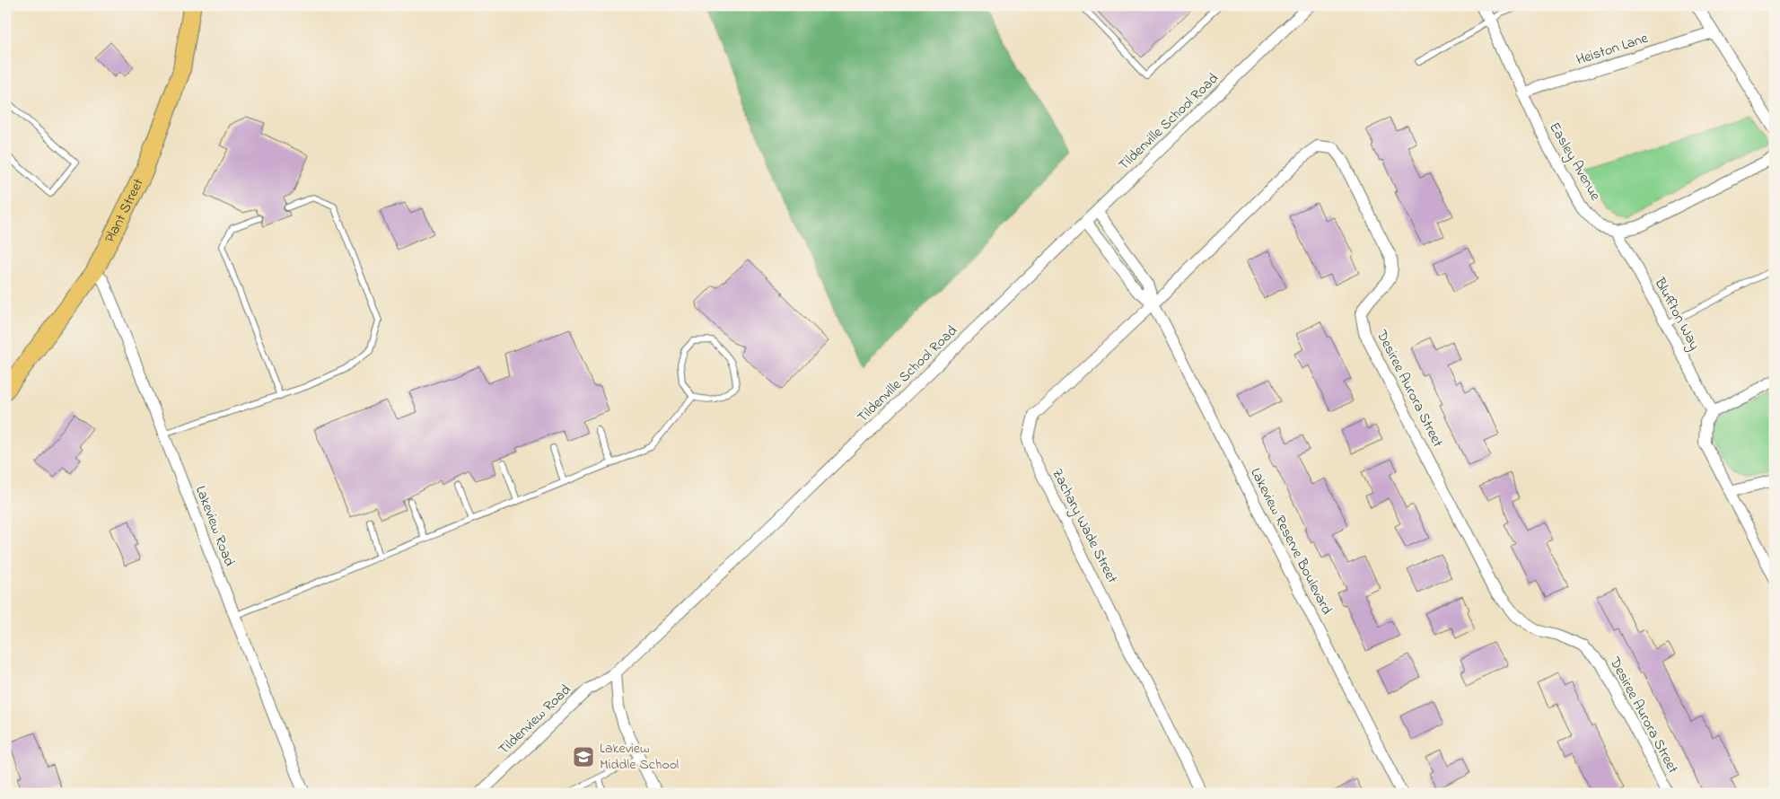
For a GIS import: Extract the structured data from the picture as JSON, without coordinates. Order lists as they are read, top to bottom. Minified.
{"streets":{"main road":["Plant Street"],"street":["Heiston Lane","Tildenville School Road","Easley Avenue","Bluffton Way","Desiree Aurora Street","Lakeview Road","Zachary Wade Street","Lakeview Reserve Boulevard","Tildenview Road"]},"crossings":[["Heiston Lane","Easley Avenue"],["Tildenville School Road","Lakeview Reserve Boulevard"],["Tildenville School Road","Tildenview Road"],["Easley Avenue","Bluffton Way"],["Plant Street","Lakeview Road"],["Desiree Aurora Street","Zachary Wade Street"],["Desiree Aurora Street","Lakeview Reserve Boulevard"],["Zachary Wade Street","Lakeview Reserve Boulevard"]],"places":{"school or university":["Lakeview Middle School"]}}
